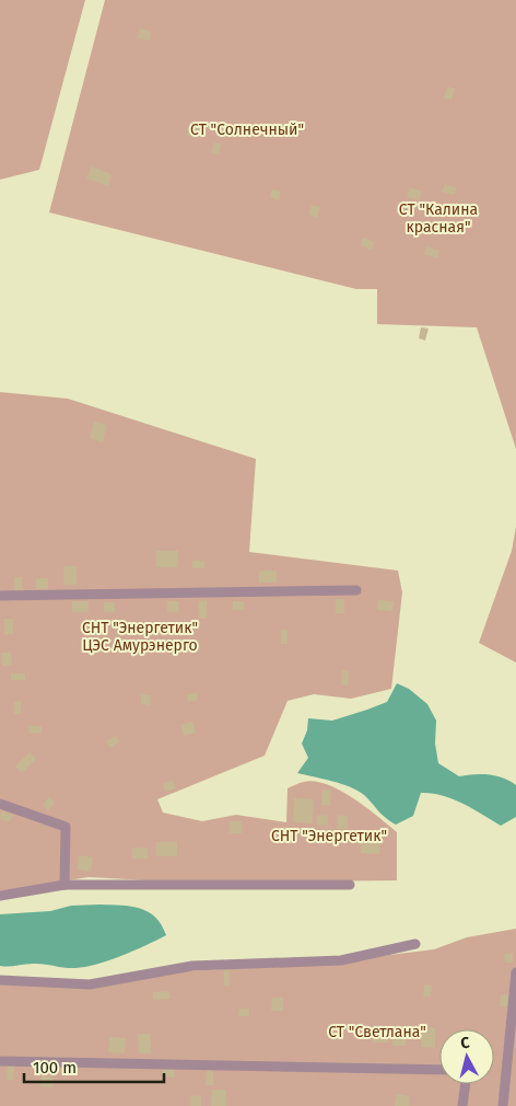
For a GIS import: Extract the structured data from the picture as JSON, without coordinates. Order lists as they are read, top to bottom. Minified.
{"parks":["СТ \"Солнечный\"","СТ \"Калина красная\"","СНТ \"Энергетик\" ЦЭС Амурэнерго","СНТ \"Энергетик\"","СТ \"Светлана\""],"scale_bar":"100 m","north":"top"}
